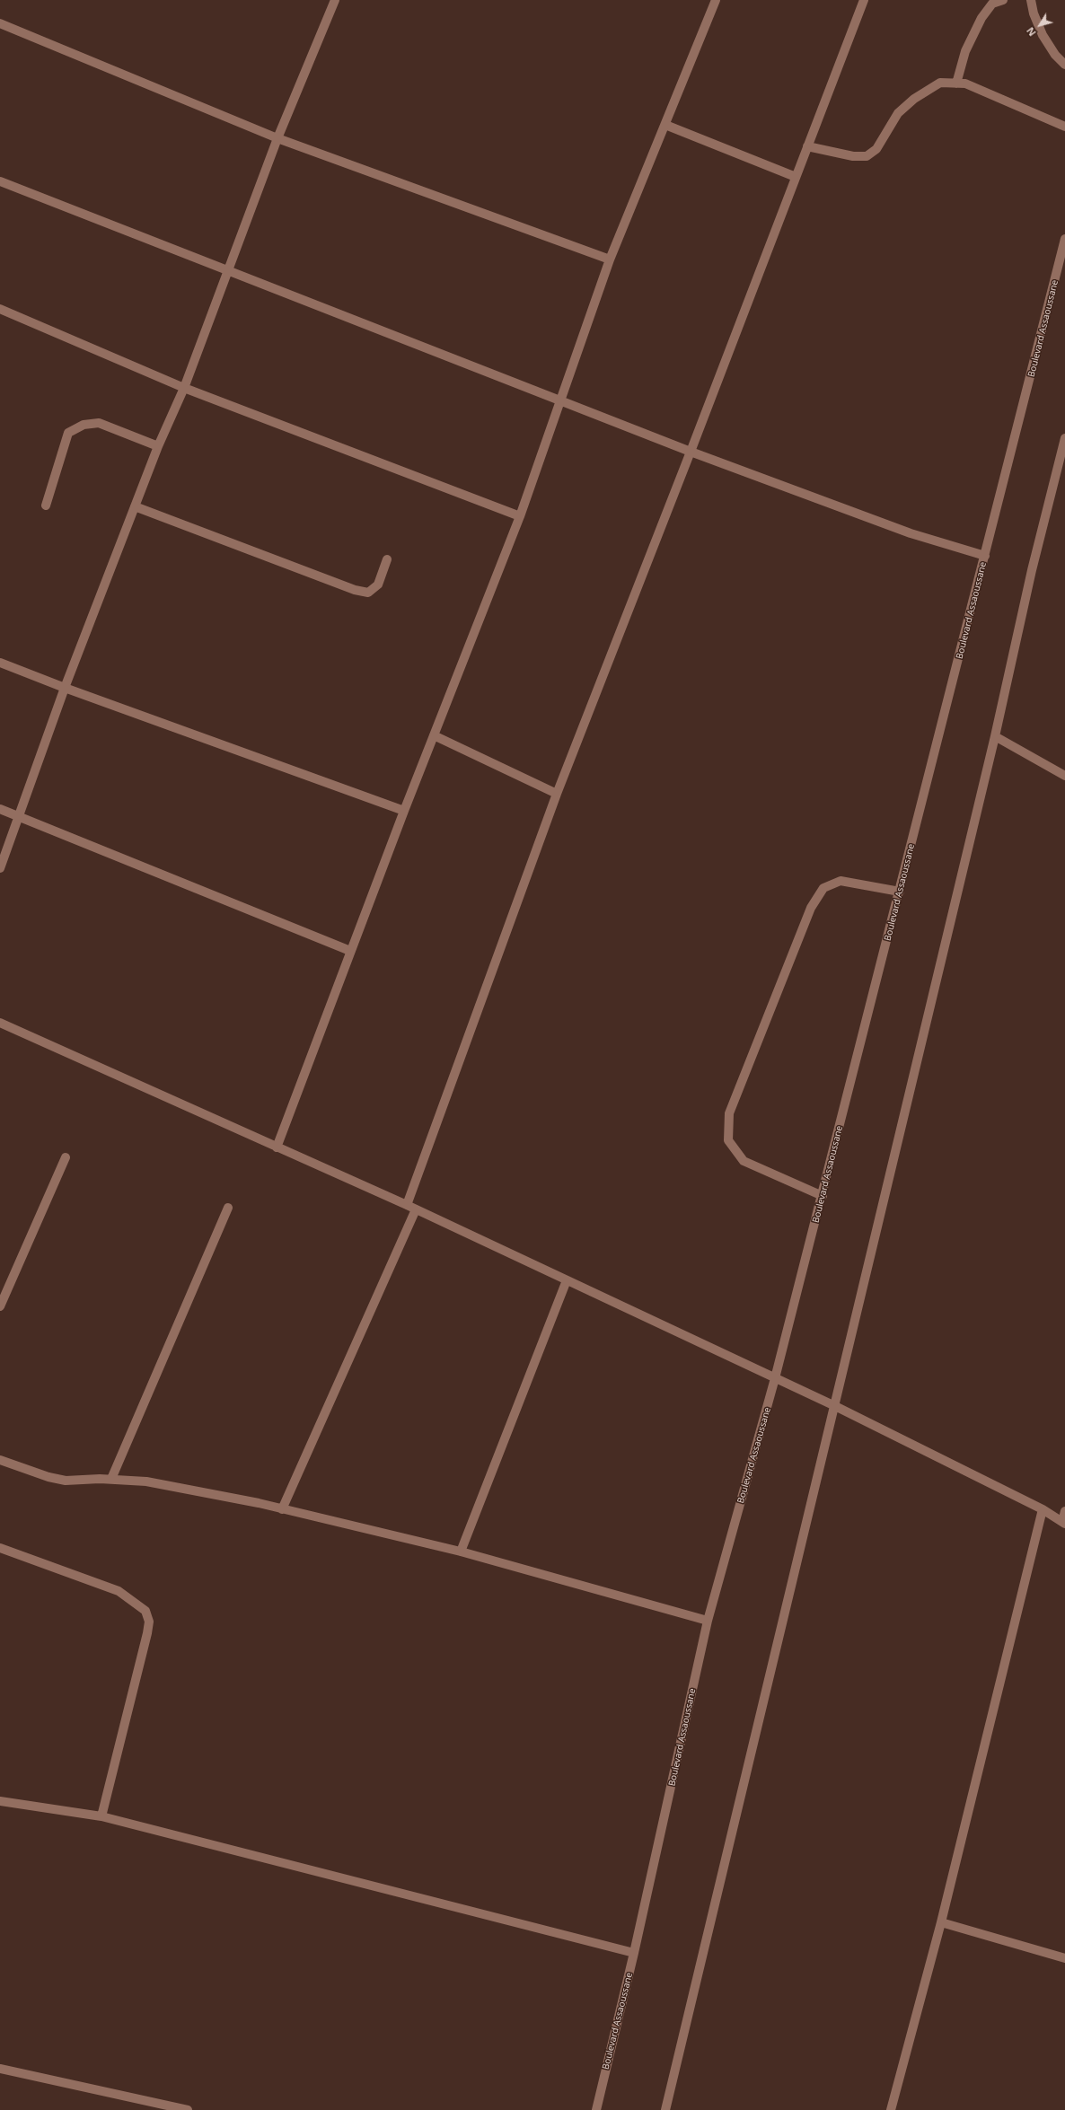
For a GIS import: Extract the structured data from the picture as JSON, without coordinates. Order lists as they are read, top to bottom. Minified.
{"streets":{"street":["Boulevard Assaoussane"]},"north":"bottom left"}
